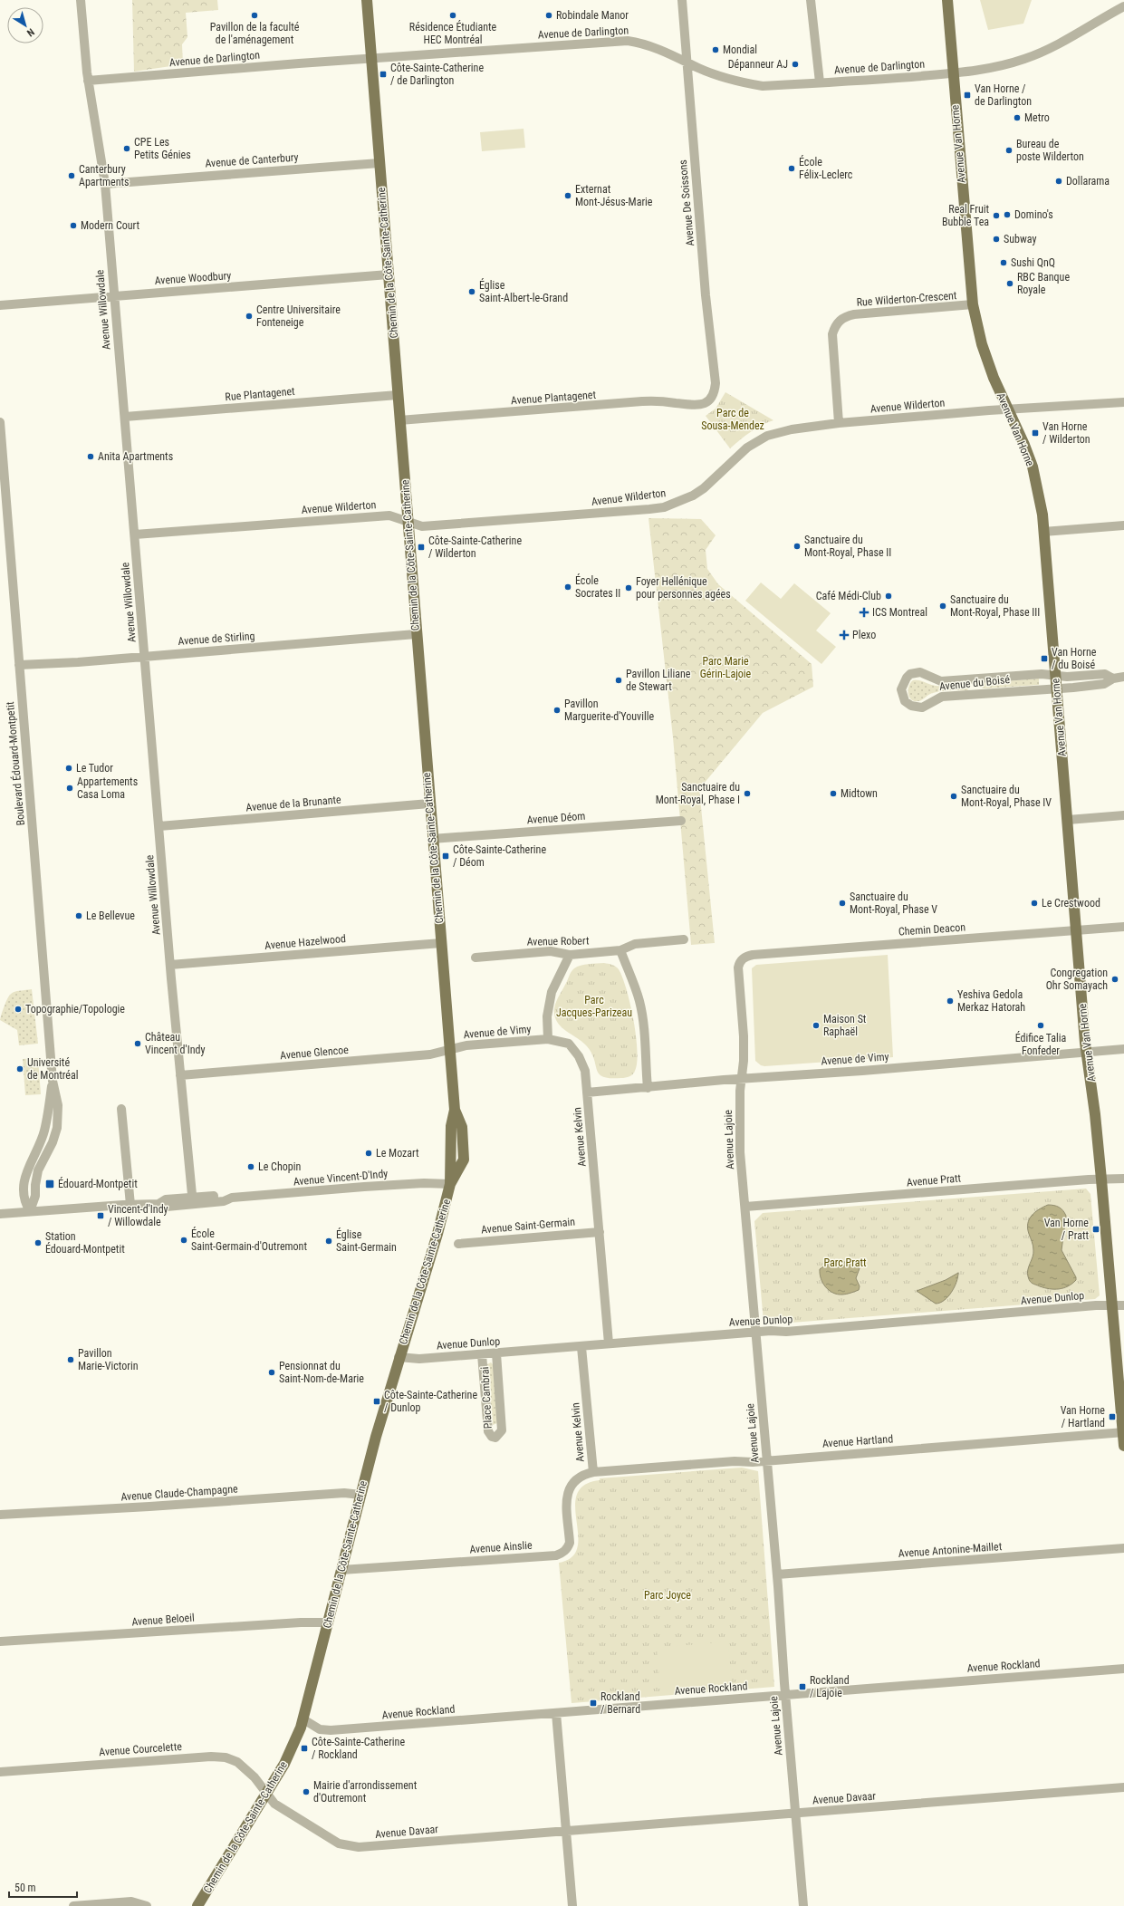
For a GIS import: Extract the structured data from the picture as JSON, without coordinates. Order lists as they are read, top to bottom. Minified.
{"streets":{"main road":["Avenue Van Horne","Chemin de la Côte-Sainte-Catherine"],"street":["Avenue de Darlington","Avenue de Canterbury","Avenue De Soissons","Avenue Woodbury","Rue Wilderton-Crescent","Avenue Willowdale","Rue Plantagenet","Avenue Plantagenet","Avenue Wilderton","Avenue de Stirling","Avenue du Boisé","Boulevard Édouard-Montpetit","Avenue de la Brunante","Avenue Déom","Chemin Deacon","Avenue Robert","Avenue Hazelwood","Avenue de Vimy","Avenue Glencoe","Avenue Kelvin","Avenue Lajoie","Avenue Vincent-D'Indy","Avenue Pratt","Avenue Saint-Germain","Avenue Dunlop","Place Cambrai","Avenue Hartland","Avenue Claude-Champagne","Avenue Ainslie","Avenue Antonine-Maillet","Avenue Beloeil","Avenue Rockland","Avenue Courcelette","Avenue Davaar"]},"crossings":[["Avenue de Darlington","Avenue Van Horne"],["Avenue de Darlington","Avenue De Soissons"],["Avenue de Darlington","Chemin de la Côte-Sainte-Catherine"],["Avenue de Darlington","Avenue Willowdale"],["Avenue Van Horne","Rue Wilderton-Crescent"],["Avenue Van Horne","Avenue Wilderton"],["Avenue Van Horne","Avenue du Boisé"],["Avenue Van Horne","Chemin Deacon"],["Avenue Van Horne","Avenue de Vimy"],["Avenue Van Horne","Avenue Pratt"],["Avenue Van Horne","Avenue Dunlop"],["Avenue Van Horne","Avenue Hartland"],["Avenue de Canterbury","Chemin de la Côte-Sainte-Catherine"],["Avenue de Canterbury","Avenue Willowdale"],["Avenue De Soissons","Avenue Plantagenet"],["Chemin de la Côte-Sainte-Catherine","Avenue Woodbury"],["Chemin de la Côte-Sainte-Catherine","Rue Plantagenet"],["Chemin de la Côte-Sainte-Catherine","Avenue Plantagenet"],["Chemin de la Côte-Sainte-Catherine","Avenue Wilderton"],["Chemin de la Côte-Sainte-Catherine","Avenue de Stirling"],["Chemin de la Côte-Sainte-Catherine","Avenue de la Brunante"],["Chemin de la Côte-Sainte-Catherine","Avenue Déom"],["Chemin de la Côte-Sainte-Catherine","Avenue Hazelwood"],["Chemin de la Côte-Sainte-Catherine","Avenue de Vimy"],["Chemin de la Côte-Sainte-Catherine","Avenue Glencoe"],["Chemin de la Côte-Sainte-Catherine","Avenue Vincent-D'Indy"],["Chemin de la Côte-Sainte-Catherine","Avenue Dunlop"],["Chemin de la Côte-Sainte-Catherine","Avenue Claude-Champagne"],["Chemin de la Côte-Sainte-Catherine","Avenue Ainslie"],["Chemin de la Côte-Sainte-Catherine","Avenue Beloeil"],["Chemin de la Côte-Sainte-Catherine","Avenue Rockland"],["Chemin de la Côte-Sainte-Catherine","Avenue Courcelette"],["Chemin de la Côte-Sainte-Catherine","Avenue Davaar"],["Avenue Woodbury","Avenue Willowdale"],["Rue Wilderton-Crescent","Avenue Wilderton"],["Avenue Willowdale","Rue Plantagenet"],["Avenue Willowdale","Avenue Wilderton"],["Avenue Willowdale","Avenue de Stirling"],["Avenue Willowdale","Avenue de la Brunante"],["Avenue Willowdale","Avenue Hazelwood"],["Avenue Willowdale","Avenue Glencoe"],["Avenue Willowdale","Avenue Vincent-D'Indy"],["Avenue de Stirling","Boulevard Édouard-Montpetit"],["Boulevard Édouard-Montpetit","Avenue Vincent-D'Indy"],["Chemin Deacon","Avenue Lajoie"],["Avenue de Vimy","Avenue Glencoe"],["Avenue de Vimy","Avenue Kelvin"],["Avenue de Vimy","Avenue Lajoie"],["Avenue Kelvin","Avenue Saint-Germain"],["Avenue Kelvin","Avenue Dunlop"],["Avenue Kelvin","Avenue Hartland"],["Avenue Kelvin","Avenue Ainslie"],["Avenue Lajoie","Avenue Pratt"],["Avenue Lajoie","Avenue Dunlop"],["Avenue Lajoie","Avenue Hartland"],["Avenue Lajoie","Avenue Antonine-Maillet"],["Avenue Lajoie","Avenue Rockland"],["Avenue Lajoie","Avenue Davaar"],["Avenue Dunlop","Place Cambrai"],["Avenue Hartland","Avenue Ainslie"],["Avenue Courcelette","Avenue Davaar"]],"parks":["Parc de Sousa-Mendez","Parc Marie Gérin-Lajoie","Parc Jacques-Parizeau","Parc Pratt","Parc Joyce"],"places":{"other":["Pavillon de la faculté de l'aménagement","Résidence Étudiante HEC Montréal","Robindale Manor","Mondial","Dépanneur AJ","Metro","CPE Les Petits Génies","Bureau de poste Wilderton","École Félix-Leclerc","Canterbury Apartments","Dollarama","Externat Mont-Jésus-Marie","Domino's","Real Fruit Bubble Tea","Modern Court","Subway","Sushi QnQ","RBC Banque Royale","Église Saint-Albert-le-Grand","Centre Universitaire Fonteneige","Anita Apartments","Sanctuaire du Mont-Royal, Phase II","École Socrates II","Foyer Hellénique pour personnes agées","Café Médi-Club","Sanctuaire du Mont-Royal, Phase III","Pavillon Liliane de Stewart","Pavillon Marguerite-d'Youville","Le Tudor","Appartements Casa Loma","Sanctuaire du Mont-Royal, Phase I","Midtown","Sanctuaire du Mont-Royal, Phase IV","Sanctuaire du Mont-Royal, Phase V","Le Crestwood","Le Bellevue","Congregation Ohr Somayach","Yeshiva Gedola Merkaz Hatorah","Topographie/Topologie","Maison St Raphaël","Édifice Talia Fonfeder","Château Vincent d'Indy","Université de Montréal","Le Mozart","Le Chopin","École Saint-Germain-d'Outremont","Église Saint-Germain","Station Édouard-Montpetit","Pavillon Marie-Victorin","Pensionnat du Saint-Nom-de-Marie","Mairie d'arrondissement d'Outremont"],"transit":["Côte-Sainte-Catherine / de Darlington","Van Horne / de Darlington","Van Horne / Wilderton","Côte-Sainte-Catherine / Wilderton","Van Horne / du Boisé","Côte-Sainte-Catherine / Déom","Édouard-Montpetit","Vincent-d'Indy / Willowdale","Van Horne / Pratt","Côte-Sainte-Catherine / Dunlop","Van Horne / Hartland","Rockland / Lajoie","Rockland / Bernard","Côte-Sainte-Catherine / Rockland"],"health":["ICS Montreal","Plexo"]},"scale_bar":"50 m","north":"bottom right"}
